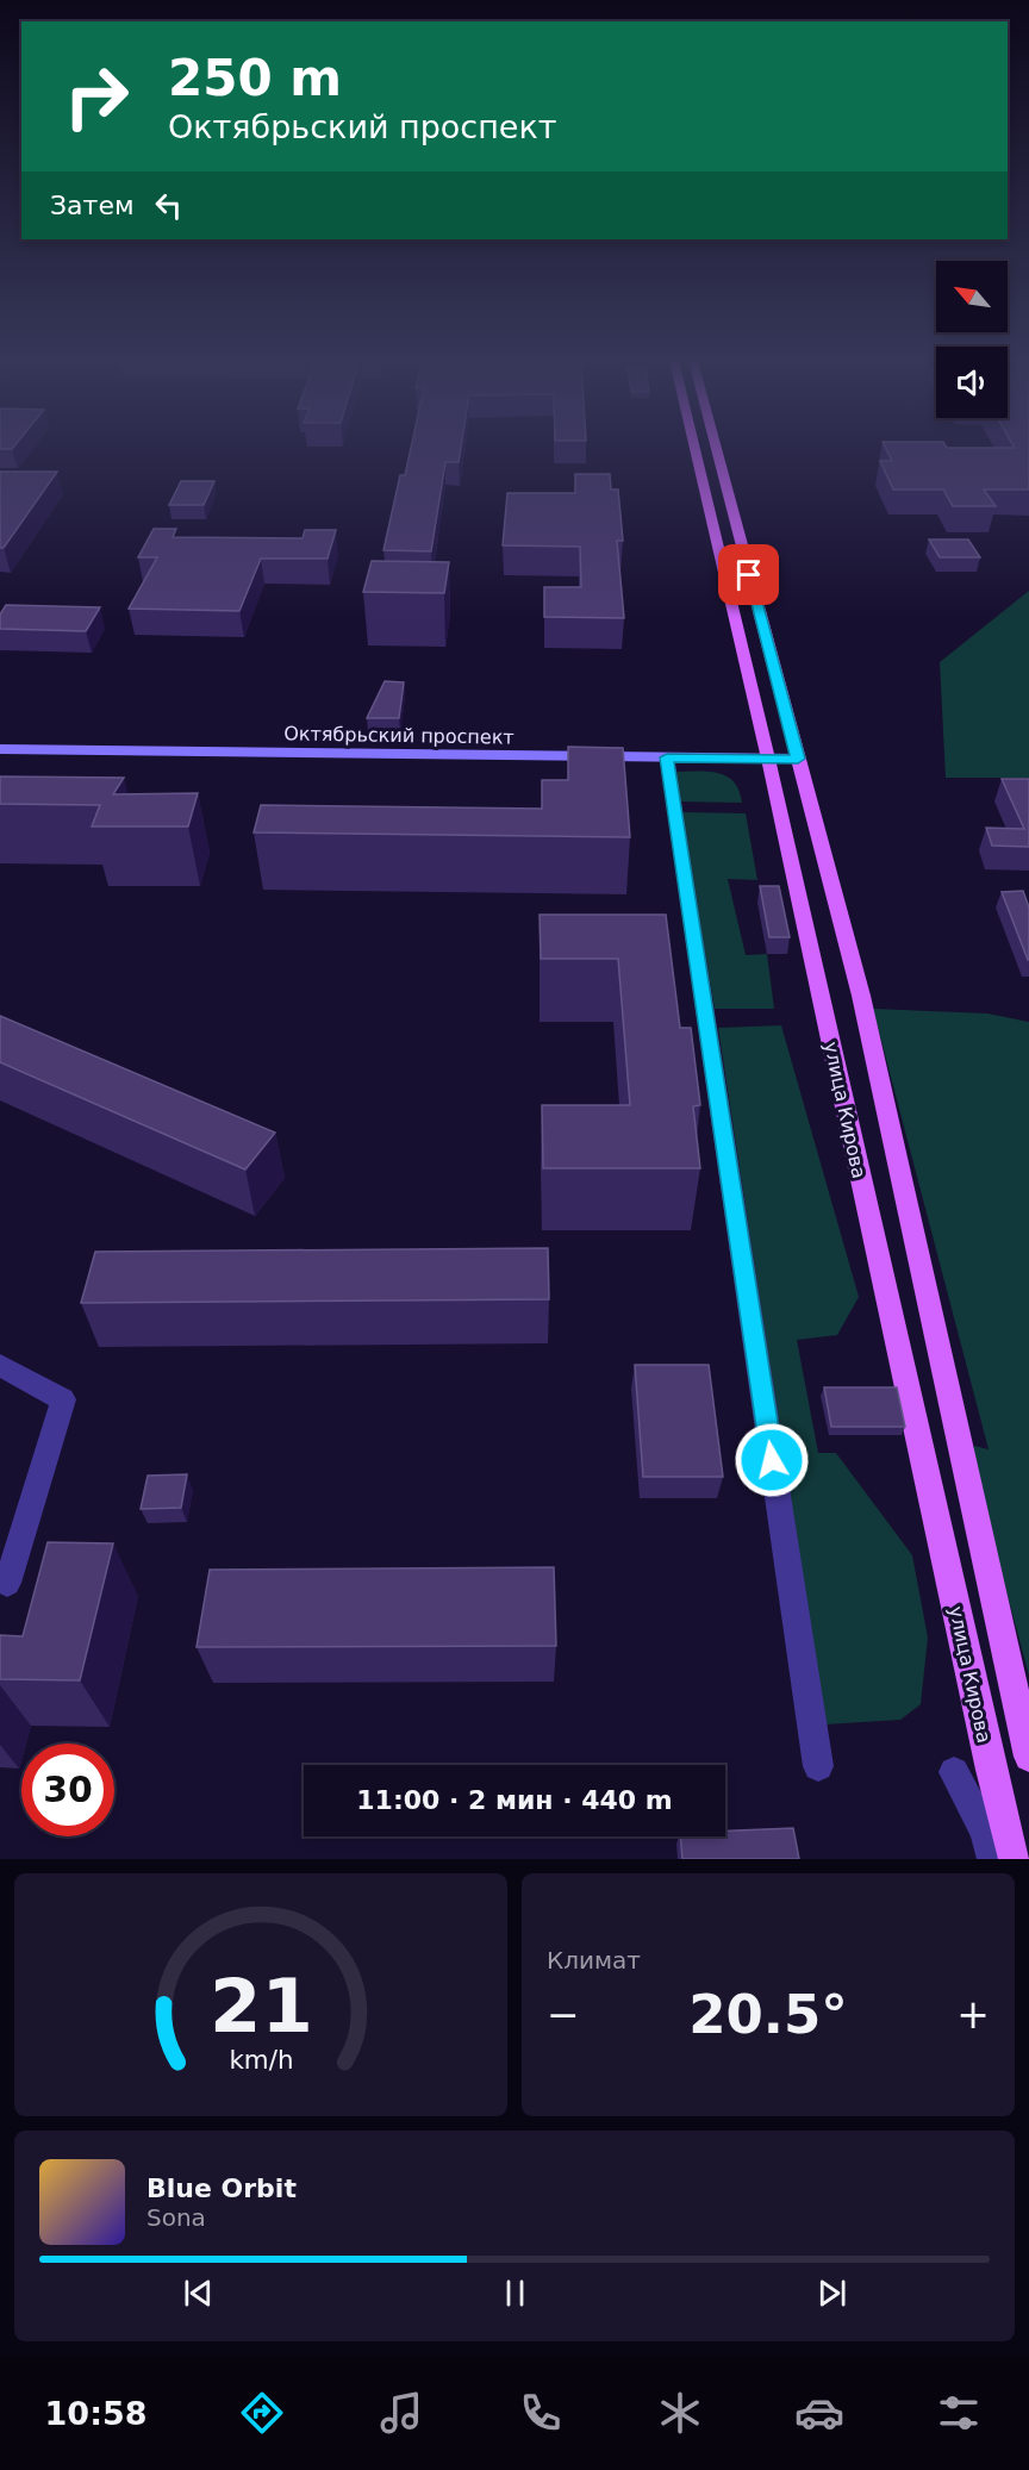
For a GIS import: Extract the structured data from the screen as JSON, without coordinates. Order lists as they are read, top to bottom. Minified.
{"streets":{"main road":["Октябрьский проспект","улица Кирова"]},"crossings":[["Октябрьский проспект","улица Кирова"]],"north":"top left","page":{"turn":["250 m","Октябрьский проспект"],"then":"Затем","limit":"30","trip":"11:00 · 2 мин · 440 m","tile":"Климат","heat":["−","20.5°","+"],"song":["Blue Orbit","Sona"],"tabs":"10:58","gauge":["21","km/h"]}}
